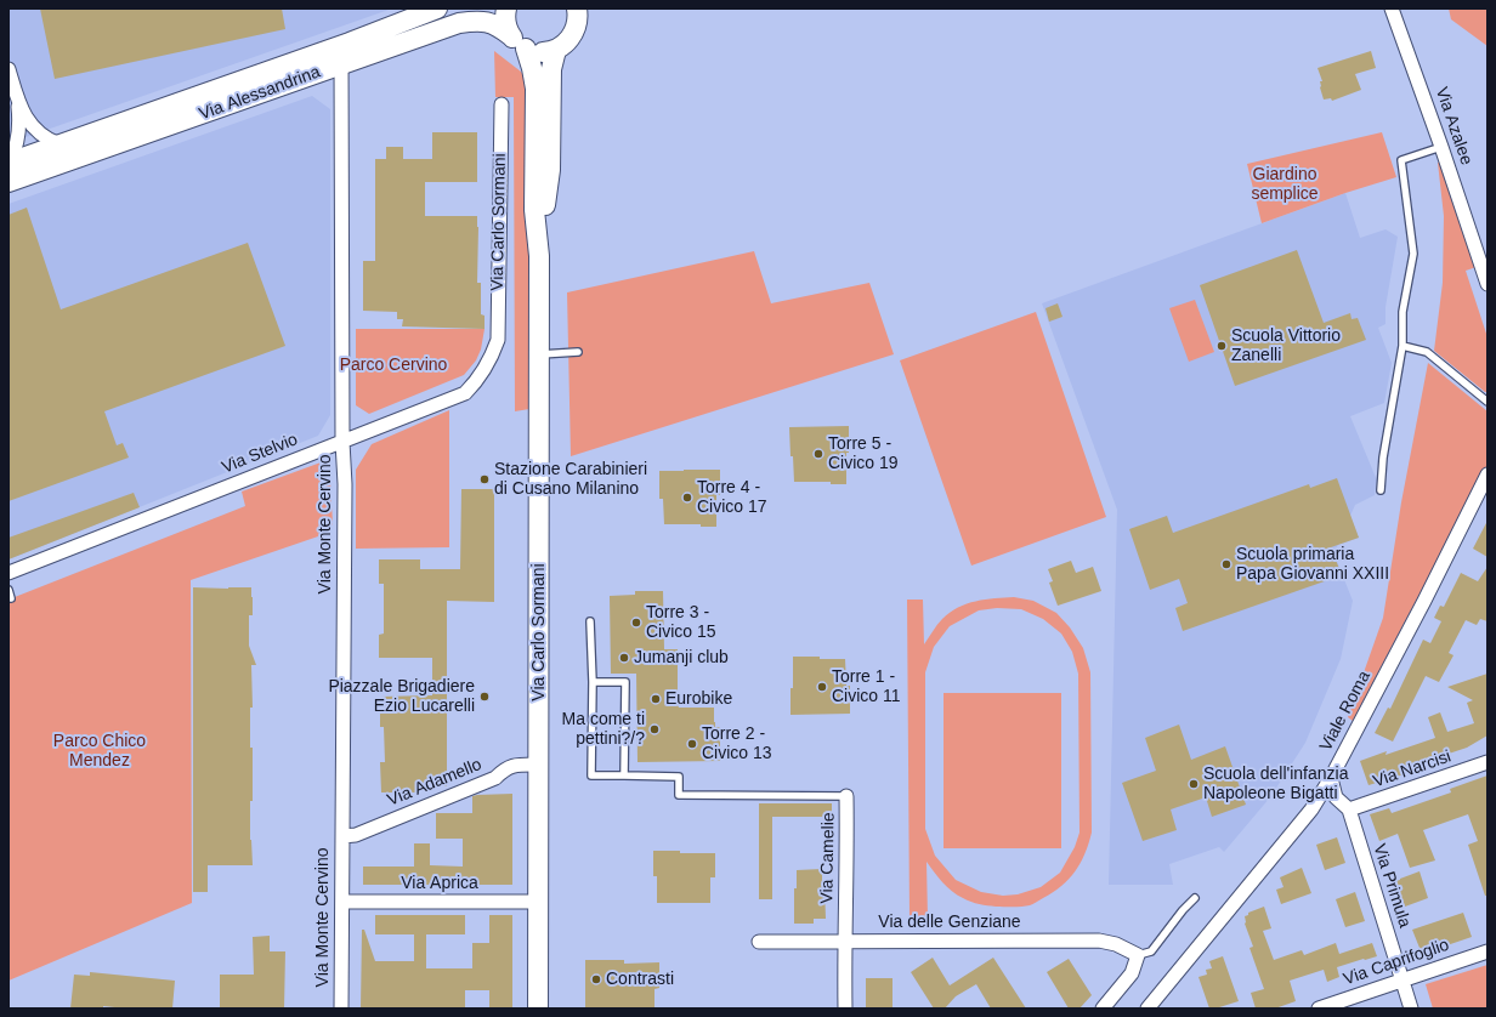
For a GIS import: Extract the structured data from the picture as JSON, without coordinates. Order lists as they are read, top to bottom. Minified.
{"streets":{"main road":["Via Alessandrina","Via Carlo Sormani"],"street":["Via Azalee","Via Stelvio","Via Monte Cervino","Viale Roma","Via Narcisi","Via Adamello","Via Camelie","Via Aprica","Via Primula","Via delle Genziane","Via Caprifoglio"]},"crossings":[["Via Alessandrina","Via Carlo Sormani"],["Via Alessandrina","Via Monte Cervino"],["Via Carlo Sormani","Via Stelvio"],["Via Carlo Sormani","Via Adamello"],["Via Carlo Sormani","Via Aprica"],["Via Stelvio","Via Monte Cervino"],["Via Monte Cervino","Via Adamello"],["Via Monte Cervino","Via Aprica"],["Viale Roma","Via Primula"],["Via Narcisi","Via Primula"],["Via Camelie","Via delle Genziane"],["Via Primula","Via Caprifoglio"]],"parks":["Giardino semplice","Parco Cervino","Parco Chico Mendez"],"places":["Scuola Vittorio Zanelli","Torre 5 - Civico 19","Stazione Carabinieri di Cusano Milanino","Torre 4 - Civico 17","Scuola primaria Papa Giovanni XXIII","Torre 3 - Civico 15","Jumanji club","Torre 1 - Civico 11","Piazzale Brigadiere Ezio Lucarelli","Eurobike","Ma come ti pettini?/?","Torre 2 - Civico 13","Scuola dell'infanzia Napoleone Bigatti","Contrasti"]}
